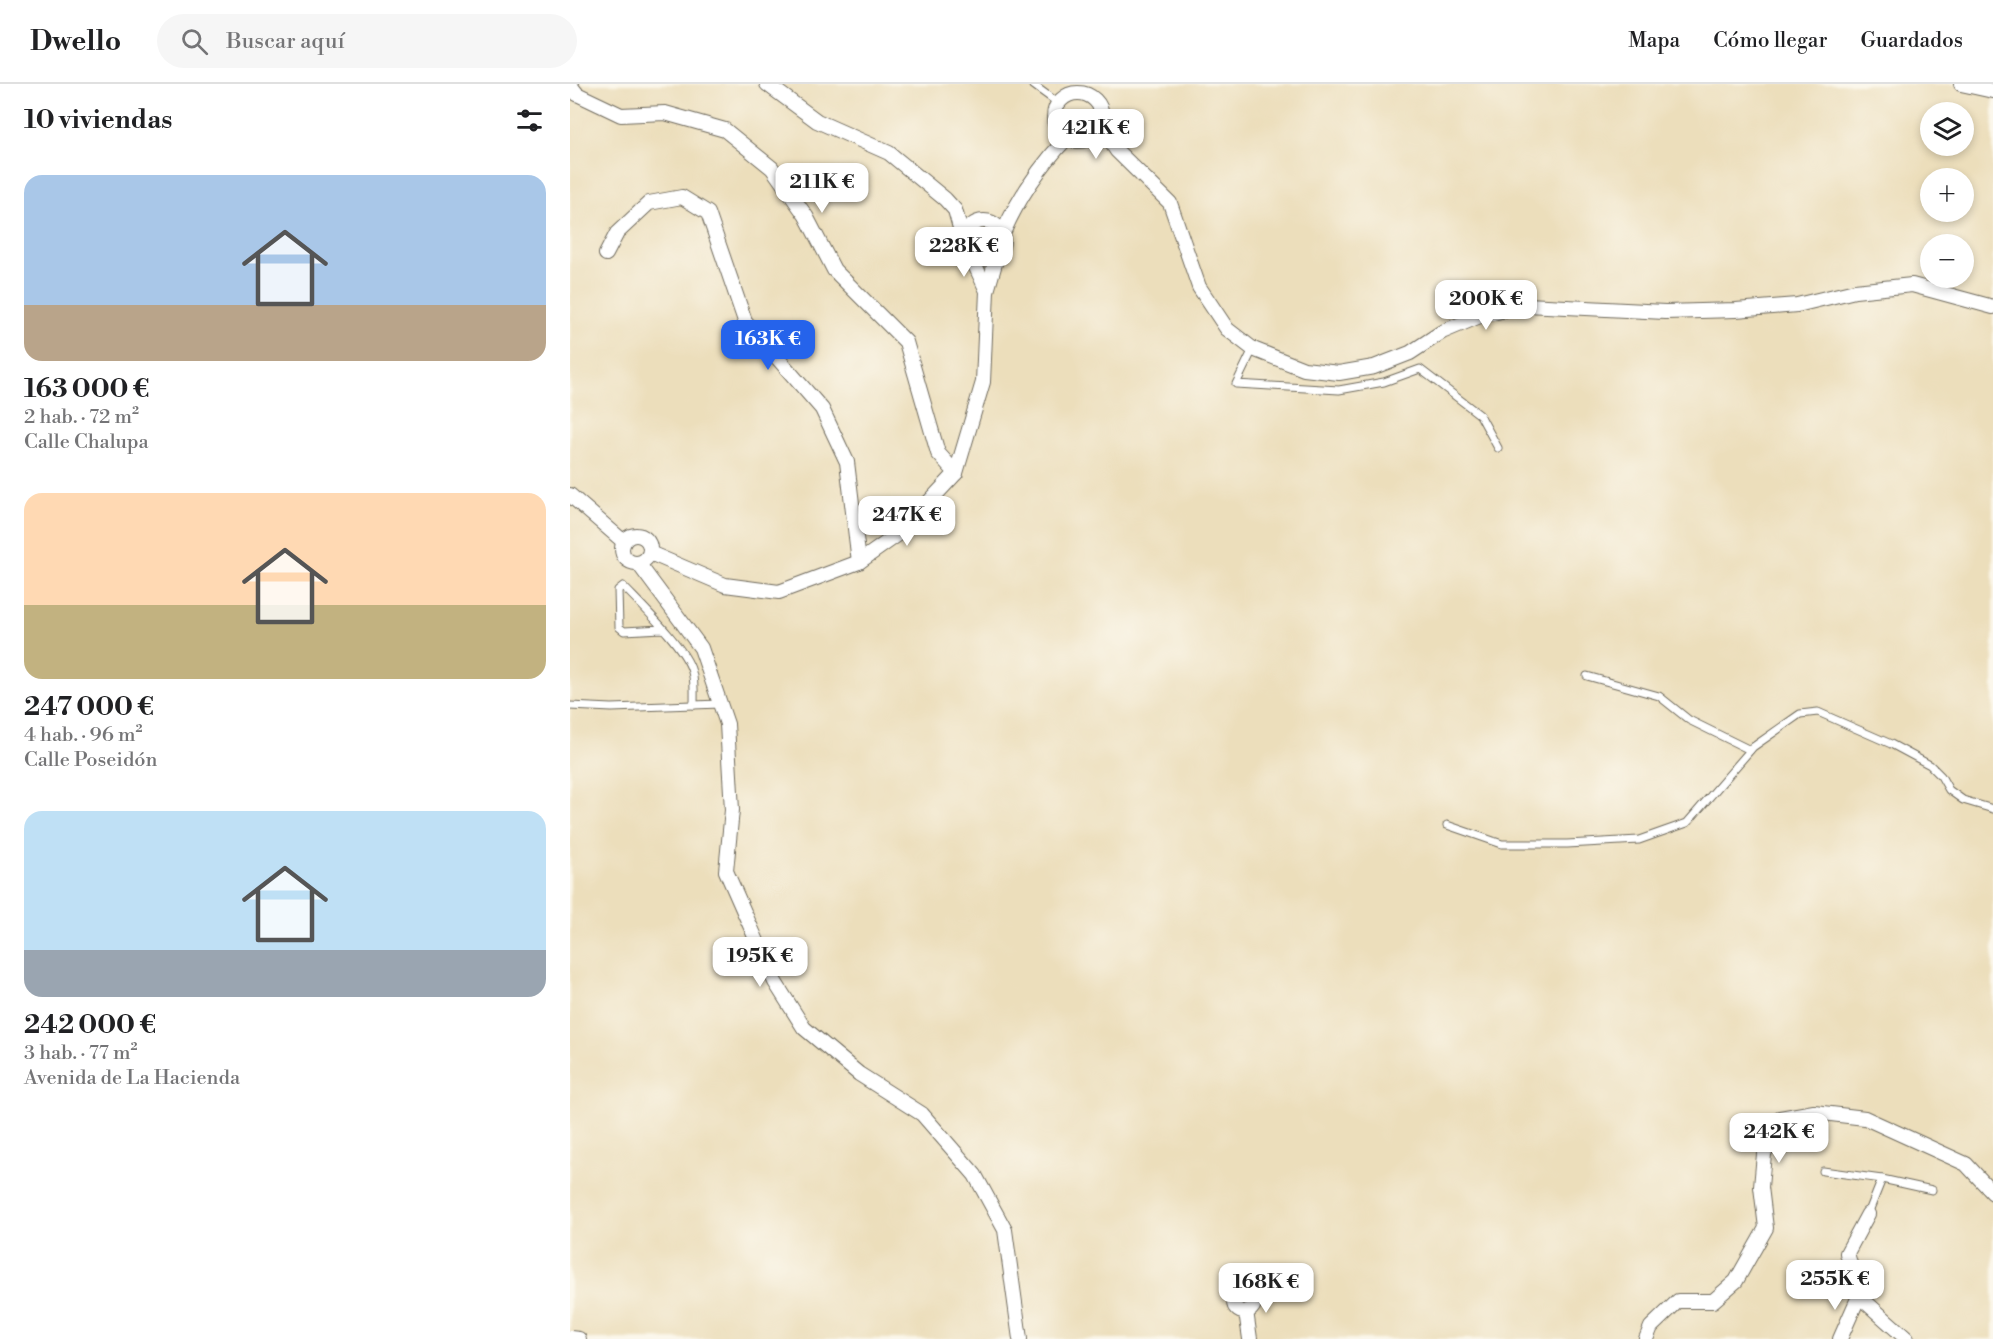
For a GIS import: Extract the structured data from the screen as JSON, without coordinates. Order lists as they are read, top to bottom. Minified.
{"page":{"header":"Dwello","search":"Buscar aquí","nav":["Mapa","Cómo llegar","Guardados"],"heading":"10 viviendas","map_buttons":["+","−"],"price":["421K €","211K €","228K €","200K €","163K €","247K €","195K €","242K €","255K €","168K €"],"list":[{"name":"163 000 €","note":"2 hab. · 72 m² · Calle Chalupa"},{"name":"247 000 €","note":"4 hab. · 96 m² · Calle Poseidón"},{"name":"242 000 €","note":"3 hab. · 77 m² · Avenida de La Hacienda"}]}}
